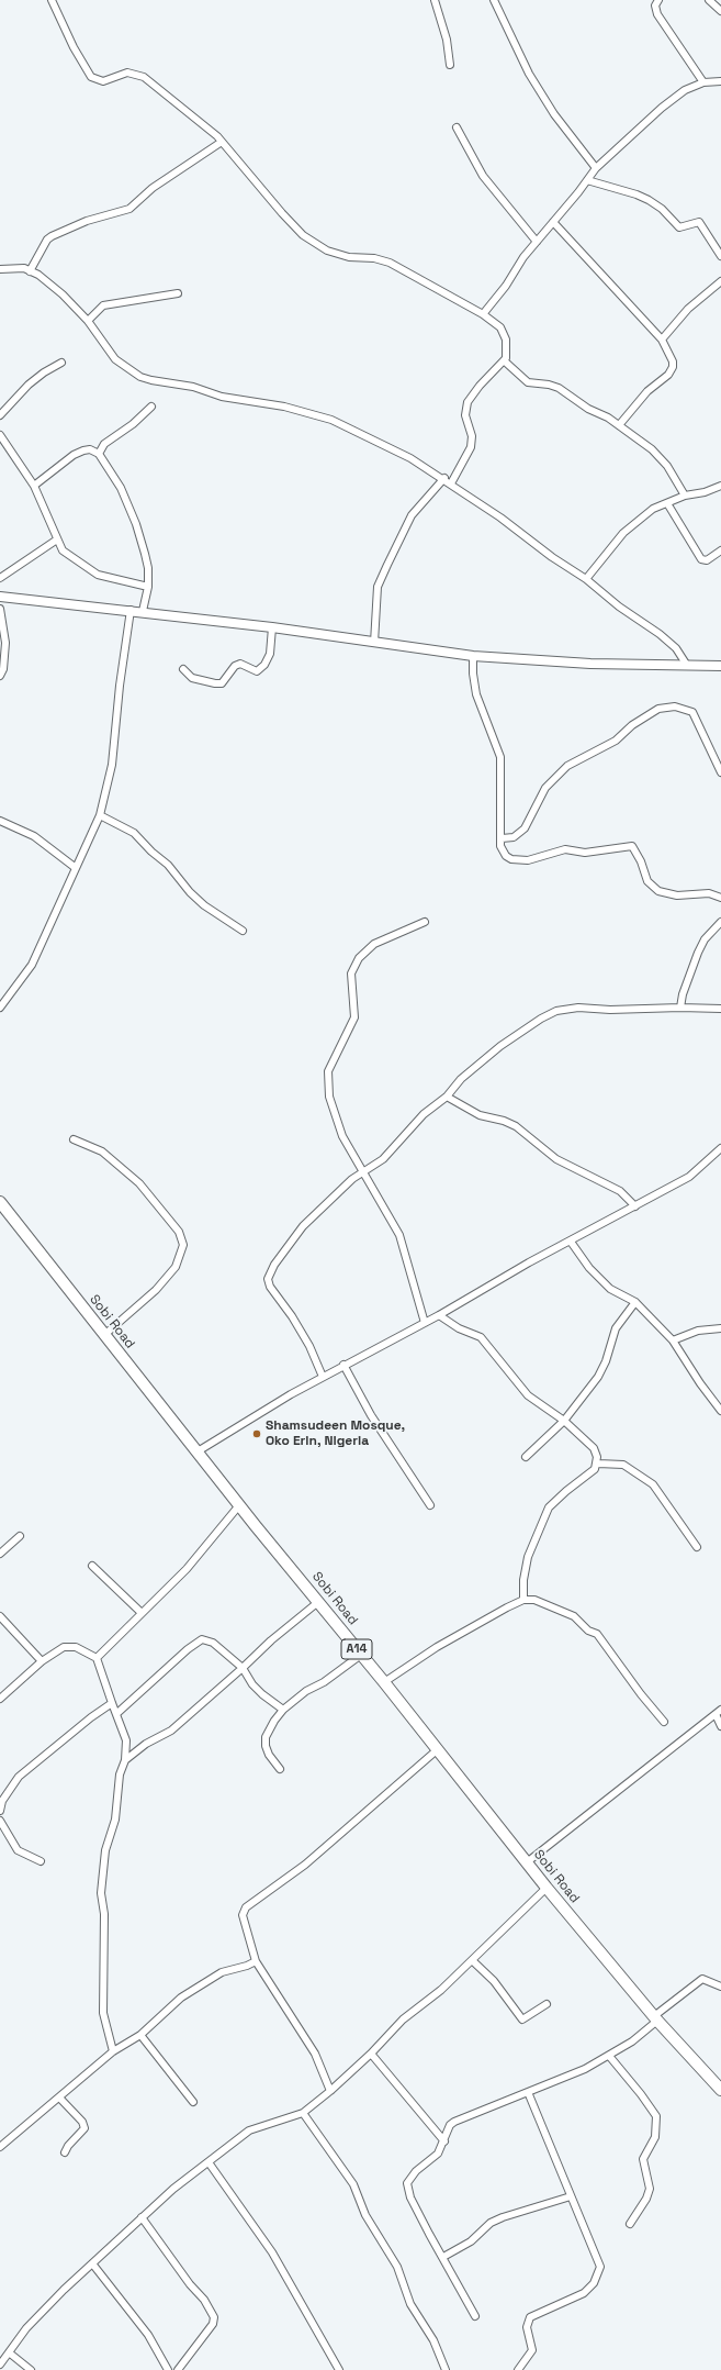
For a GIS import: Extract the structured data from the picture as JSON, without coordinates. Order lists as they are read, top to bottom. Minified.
{"streets":{"highway":["Sobi Road","A14"]},"places":["Shamsudeen Mosque, Oko Erin, Nigeria"]}
